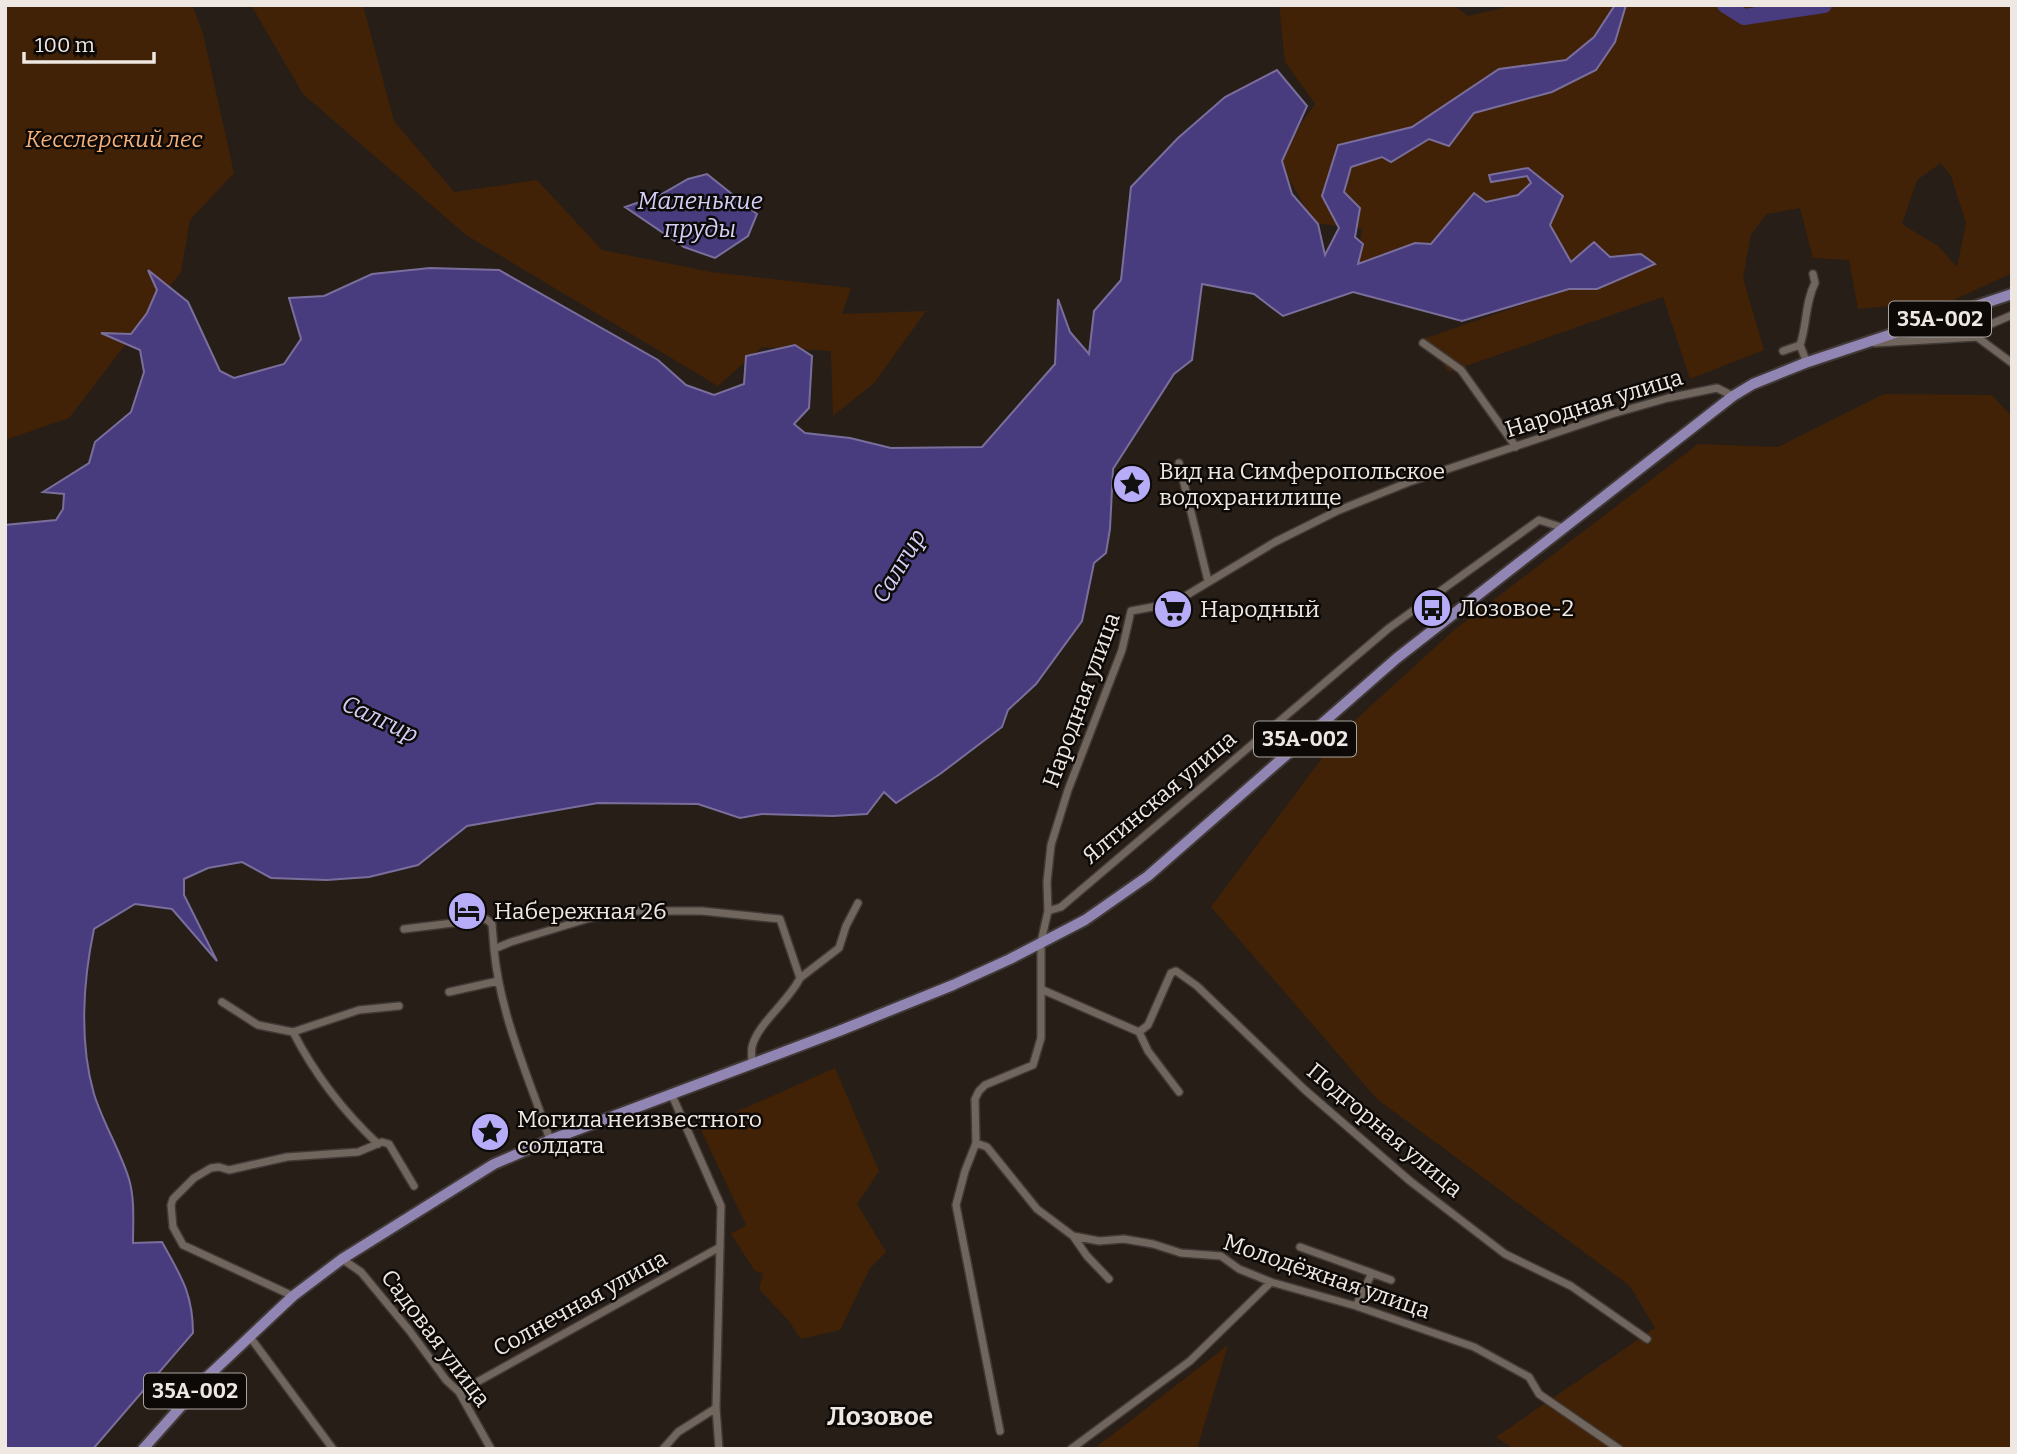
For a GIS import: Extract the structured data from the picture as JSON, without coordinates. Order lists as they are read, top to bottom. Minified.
{"streets":{"main road":["35А-002"],"street":["Народная улица","Ялтинская улица","Подгорная улица","Молодёжная улица","Солнечная улица","Садовая улица"]},"crossings":[["35А-002","Народная улица"],["35А-002","Ялтинская улица"],["35А-002","Садовая улица"],["Народная улица","Ялтинская улица"],["Народная улица","Молодёжная улица"],["Солнечная улица","Садовая улица"]],"districts":["Лозовое"],"water":["Маленькие пруды","Салгир"],"parks":["Кесслерский лес"],"places":{"place":["Вид на Симферопольское водохранилище","Могила неизвестного солдата"],"bus stop":["Лозовое-2"],"supermarket":["Народный"],"hotel":["Набережная 26"]},"scale_bar":"100 m"}
